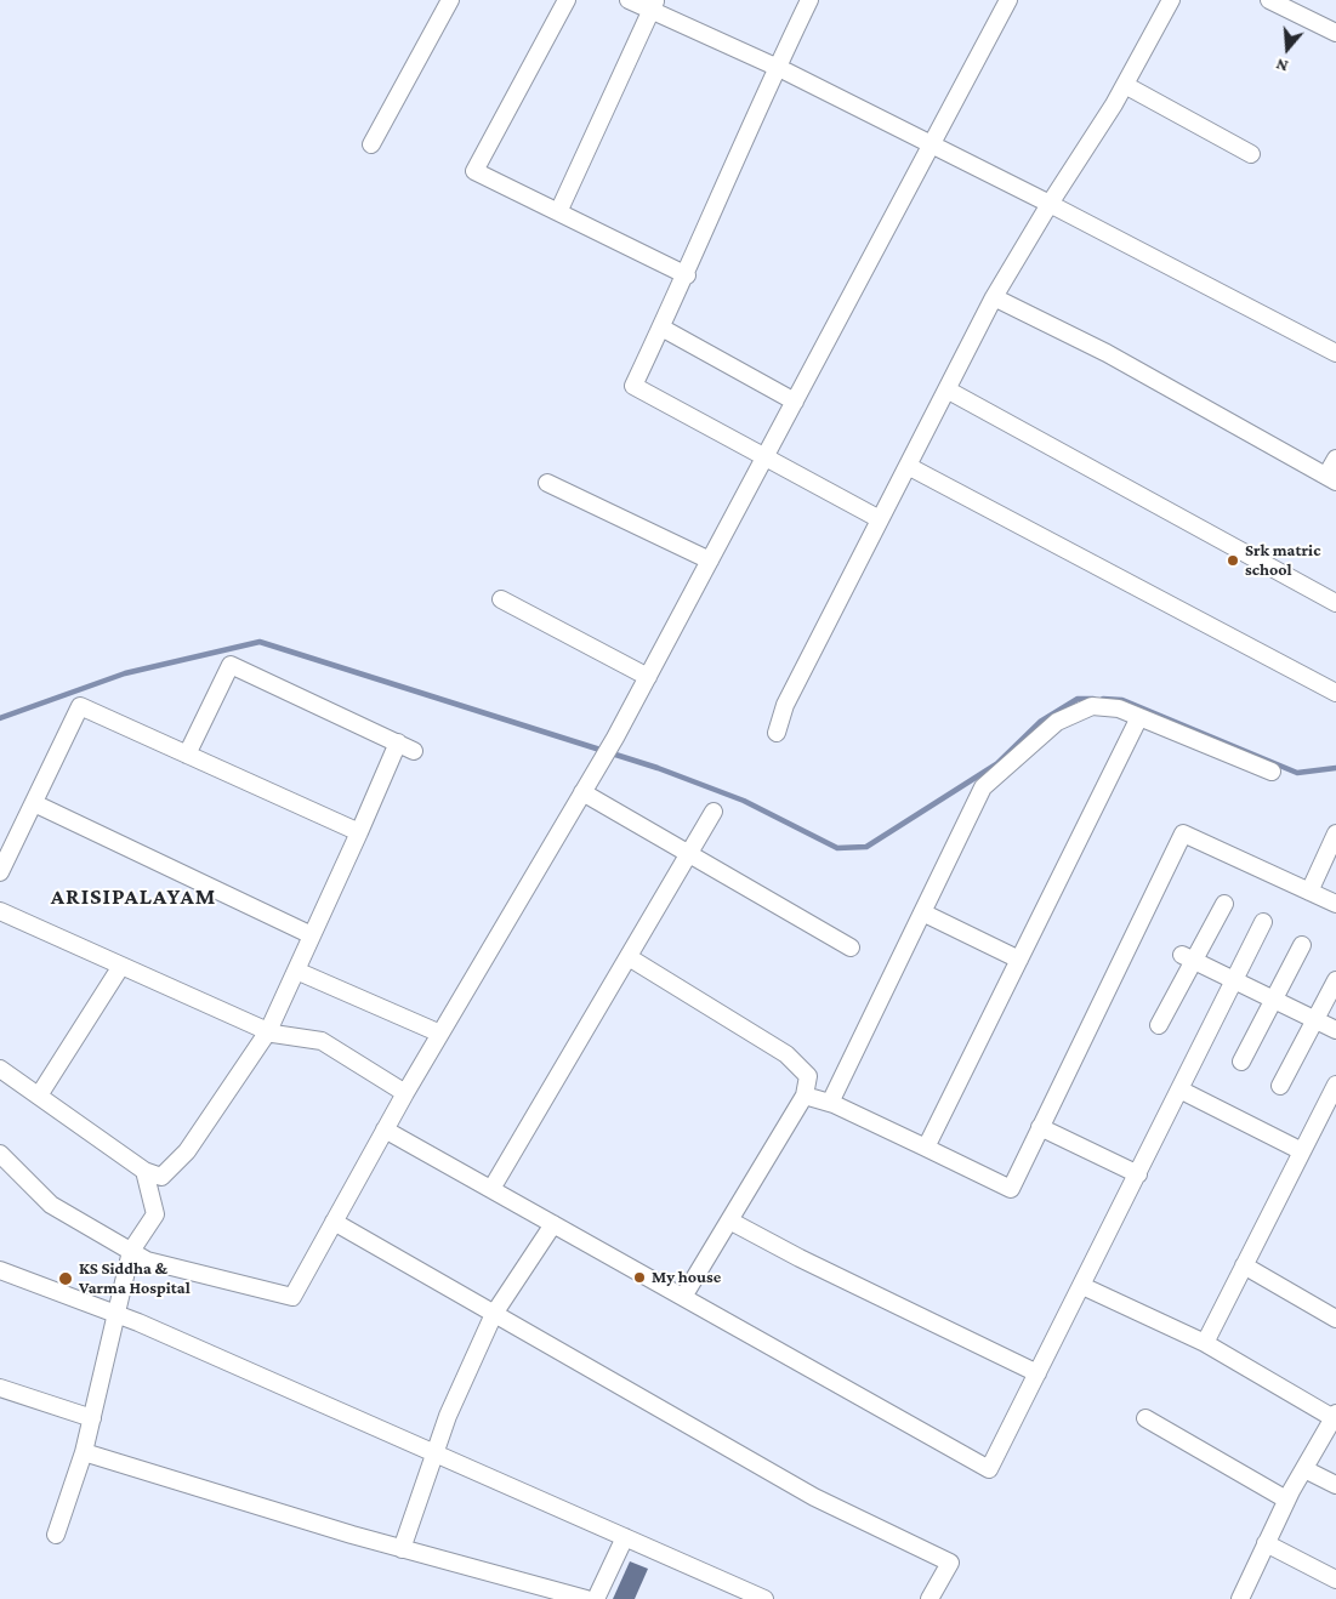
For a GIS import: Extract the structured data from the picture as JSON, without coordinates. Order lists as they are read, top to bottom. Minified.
{"districts":["ARISIPALAYAM"],"places":["Srk matric school","My house","KS Siddha & Varma Hospital"],"north":"bottom"}
